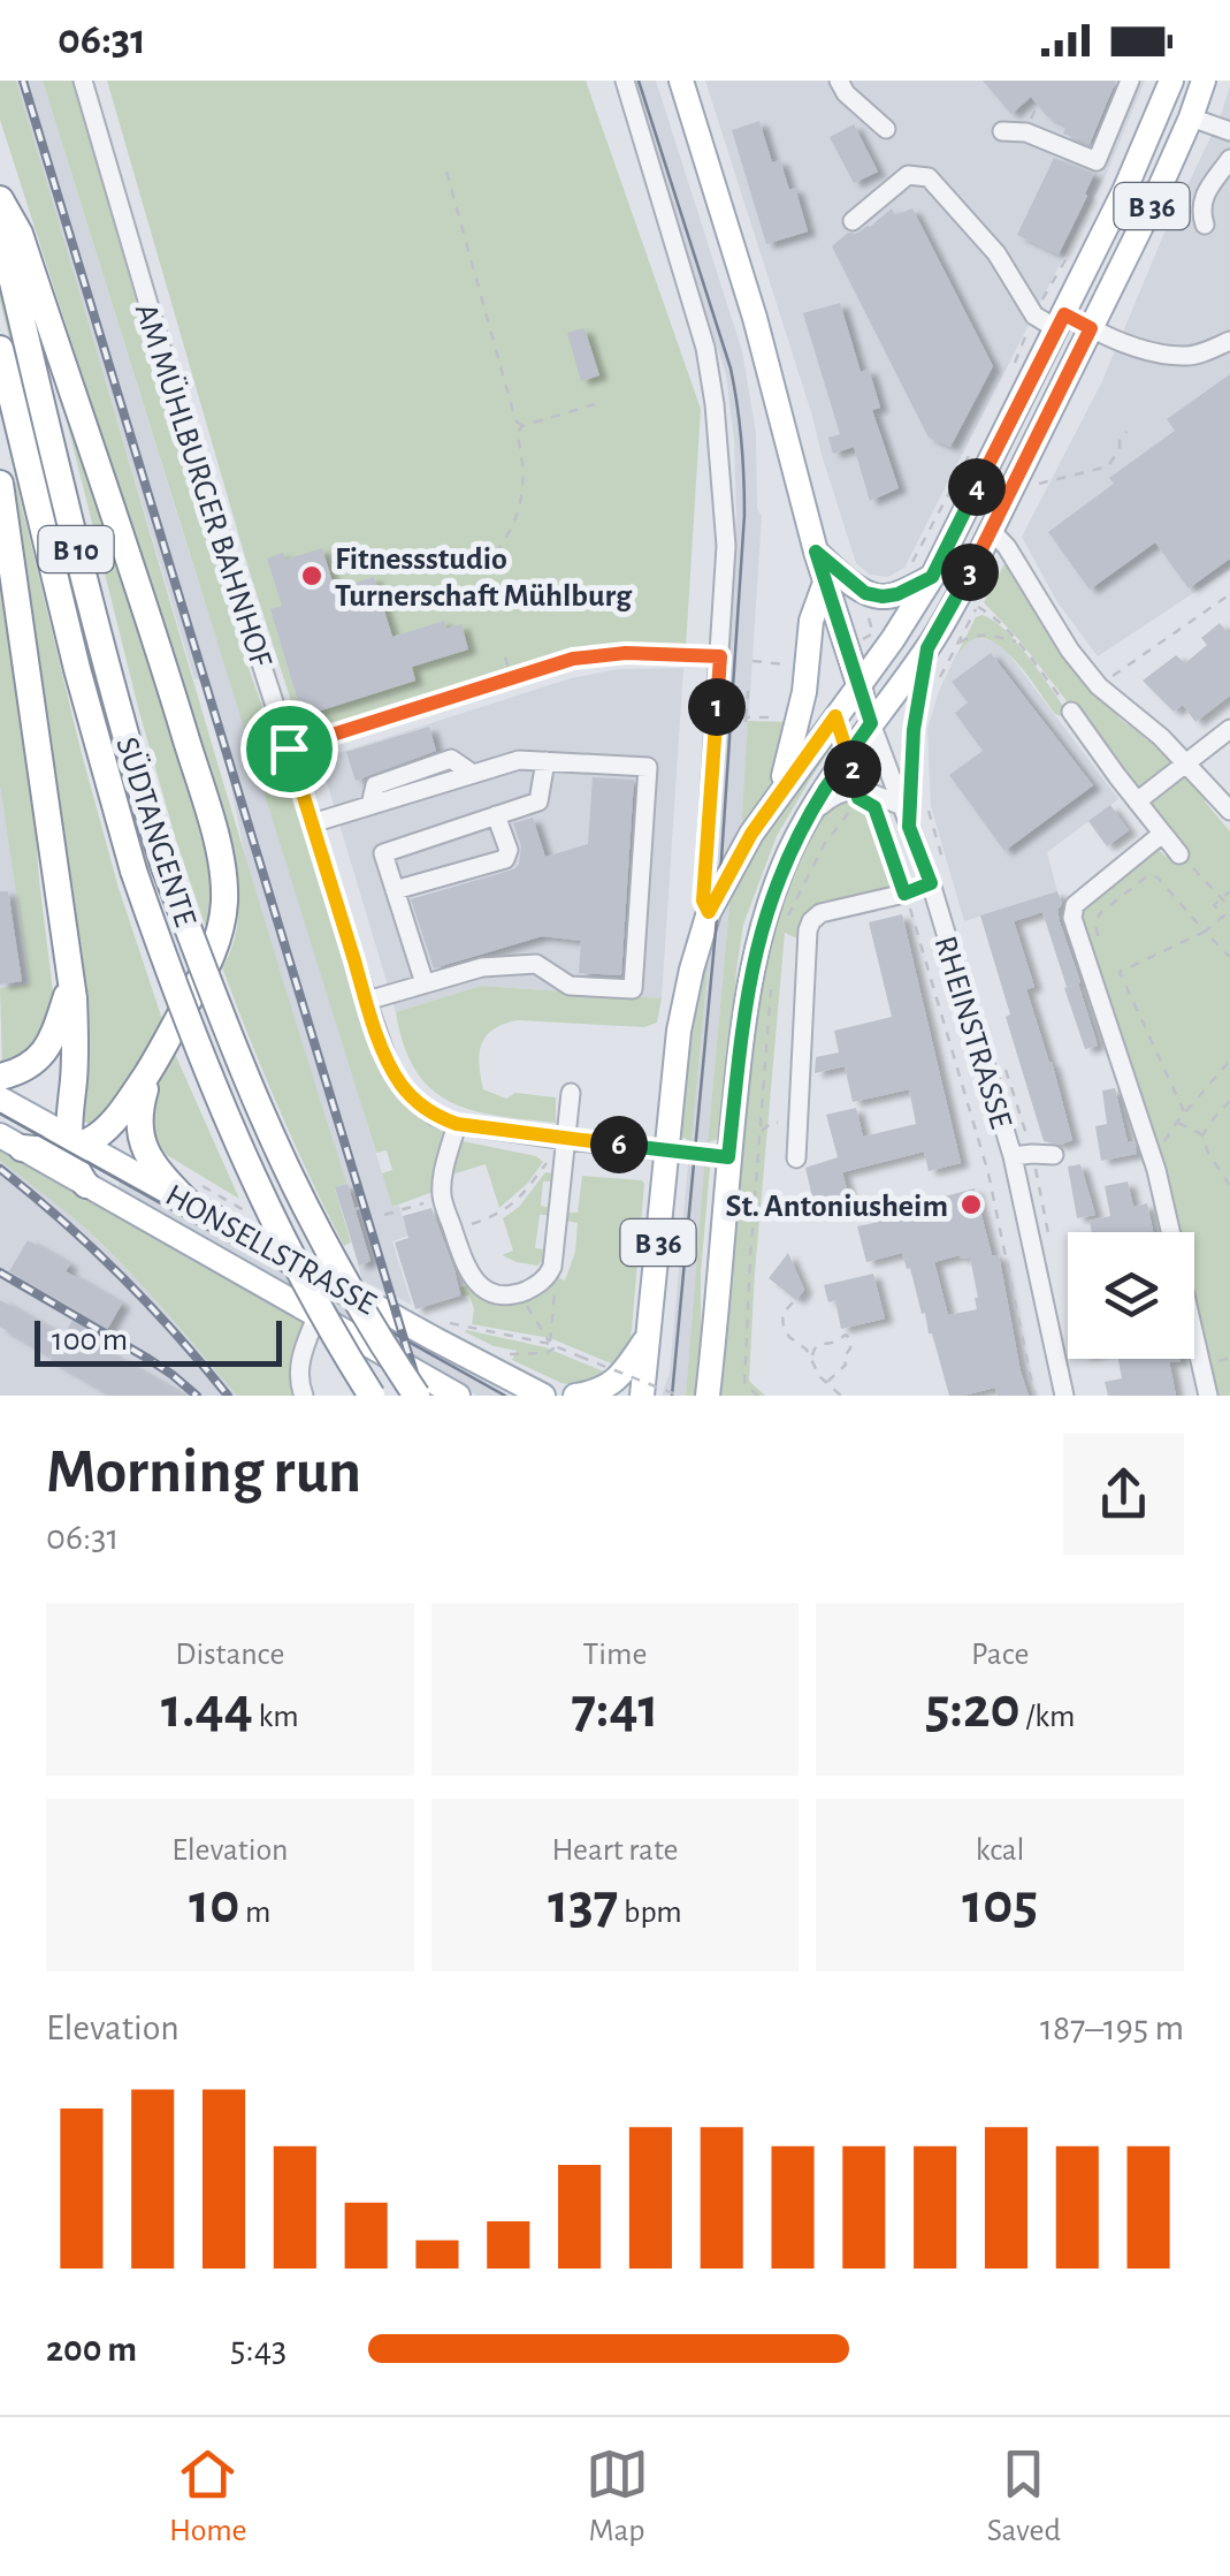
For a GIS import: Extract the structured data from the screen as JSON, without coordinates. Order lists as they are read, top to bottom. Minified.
{"streets":{"highway":["B 10","SÜDTANGENTE"],"main road":["B 36","RHEINSTRASSE","HONSELLSTRASSE"],"street":["AM MÜHLBURGER BAHNHOF"]},"crossings":[["B 36","AM MÜHLBURGER BAHNHOF"],["B 36","RHEINSTRASSE"]],"places":["Fitnessstudio Turnerschaft Mühlburg","St. Antoniusheim"],"scale_bar":"100 m","page":{"status":"06:31","pins":["4","3","1","2","6"],"scale":"100 m","heading":["Morning run","06:31"],"stats":[["Distance","1.44 km"],["Time","7:41"],["Pace","5:20 /km"],["Elevation","10 m"],["Heart rate","137 bpm"],["kcal","105"]],"chart":["Elevation","187–195 m"],"list":[{"name":"200 m","note":"5:43"}],"tabs":["Home","Map","Saved"]}}
